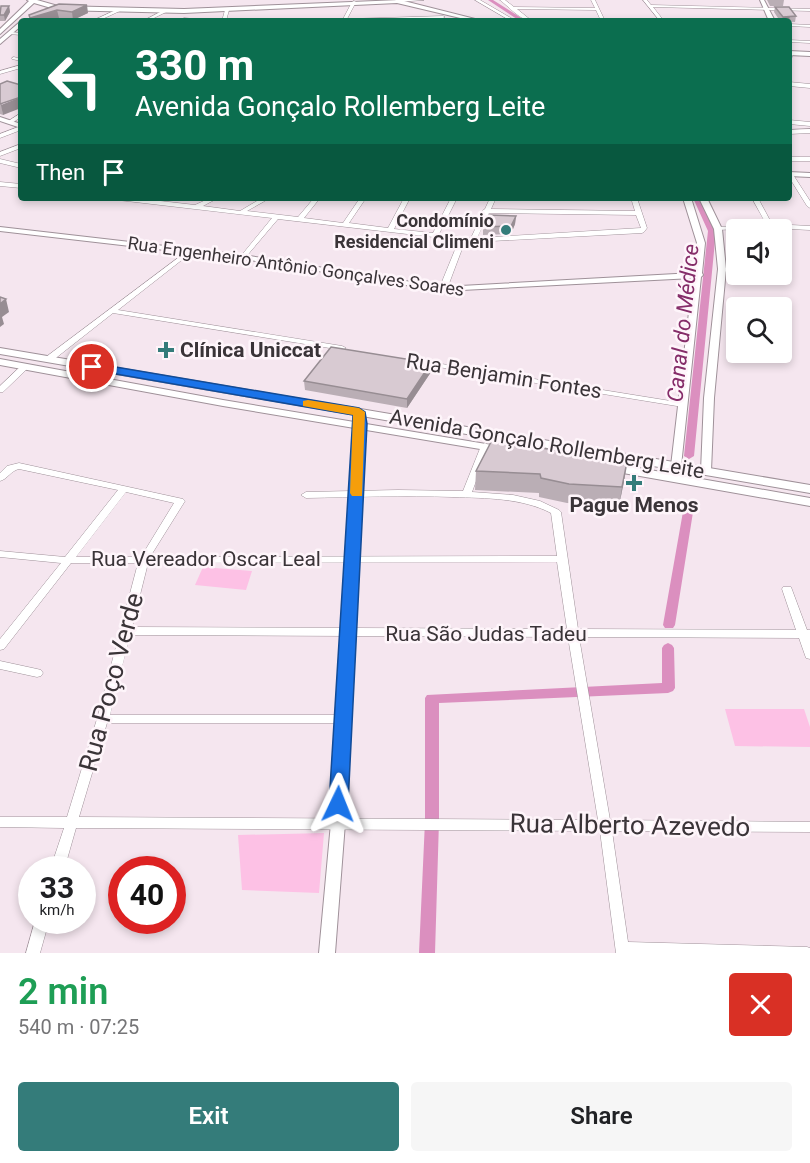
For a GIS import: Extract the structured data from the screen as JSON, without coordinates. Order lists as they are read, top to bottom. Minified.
{"streets":{"main road":["Avenida Gonçalo Rollemberg Leite"],"street":["Rua Engenheiro Antônio Gonçalves Soares","Rua Benjamin Fontes","Rua Vereador Oscar Leal","Rua São Judas Tadeu","Rua Poço Verde","Rua Alberto Azevedo"]},"crossings":[["Rua Vereador Oscar Leal","Rua Poço Verde"],["Rua São Judas Tadeu","Rua Poço Verde"]],"water":["Canal do Médice"],"places":{"other":["Condomínio Residencial Climeni"],"health":["Clínica Uniccat","Pague Menos"]},"page":{"turn":["330 m","Avenida Gonçalo Rollemberg Leite"],"then":"Then","speed":"33 km/h","limit":"40","heading":["2 min","540 m · 07:25"],"buttons":["Exit","Share"]}}
